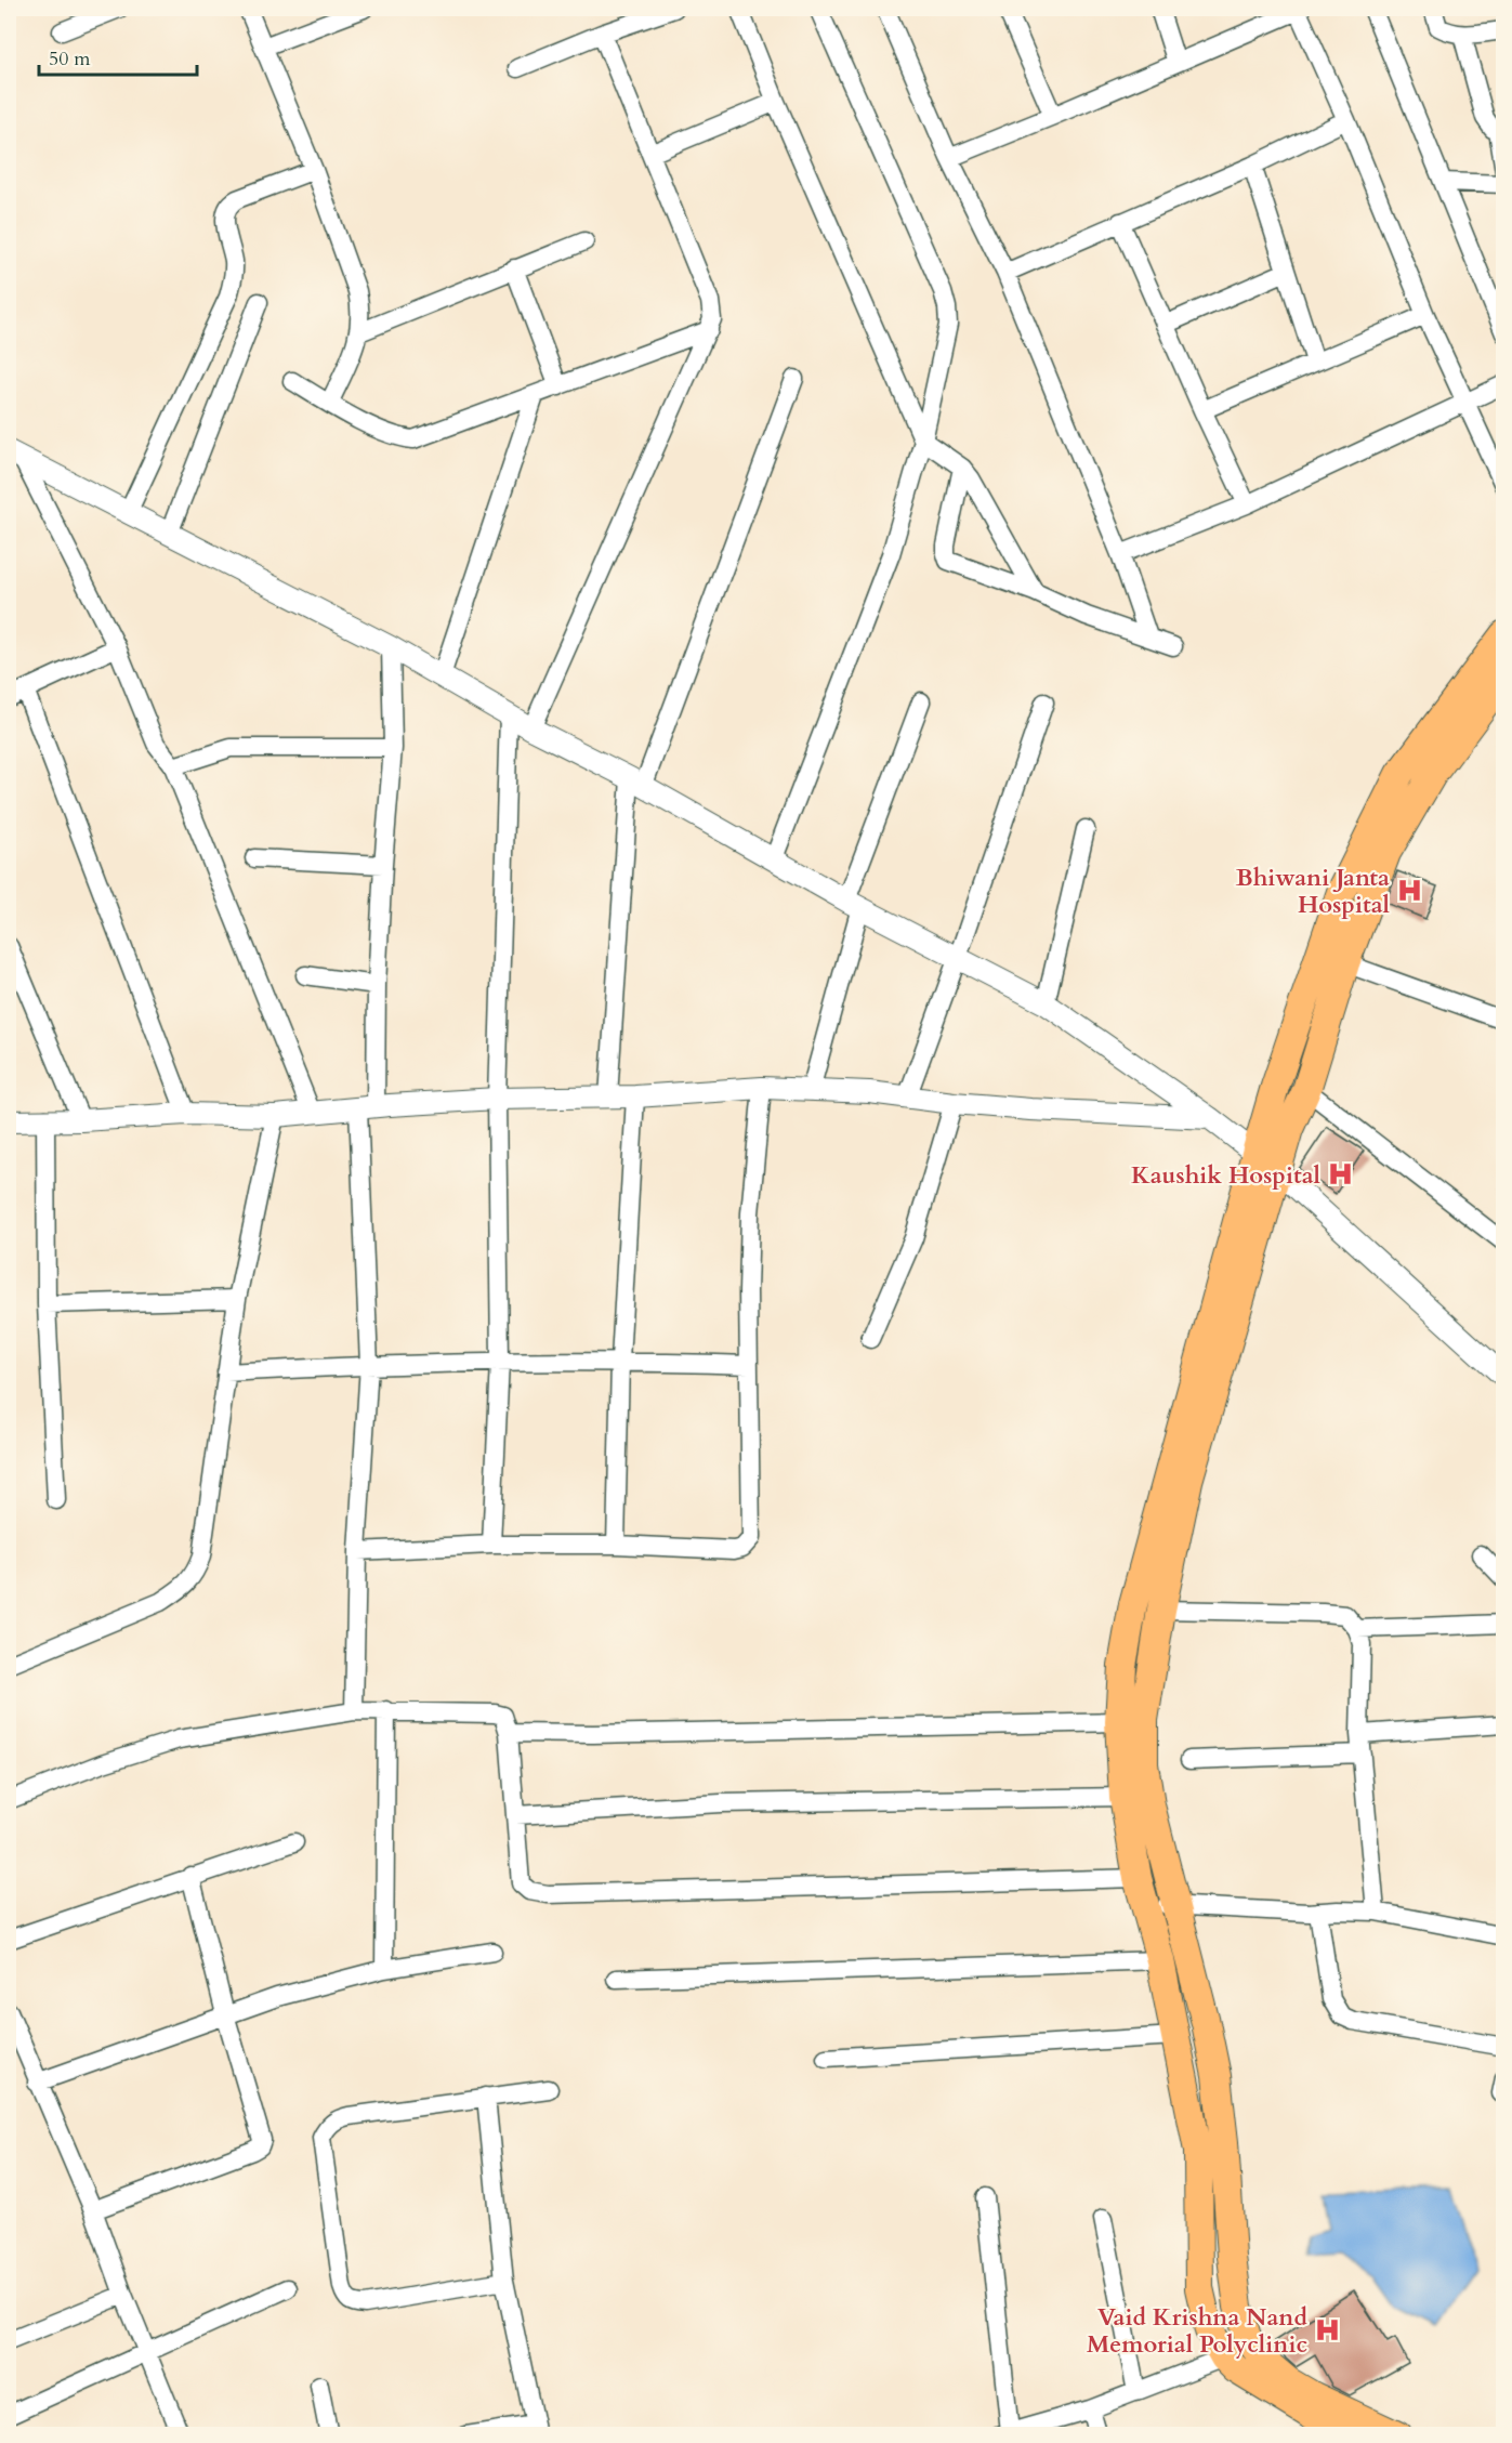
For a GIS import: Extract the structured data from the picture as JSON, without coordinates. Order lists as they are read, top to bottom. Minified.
{"places":{"hospital":["Bhiwani Janta Hospital","Kaushik Hospital","Vaid Krishna Nand Memorial Polyclinic"]},"scale_bar":"50 m"}
